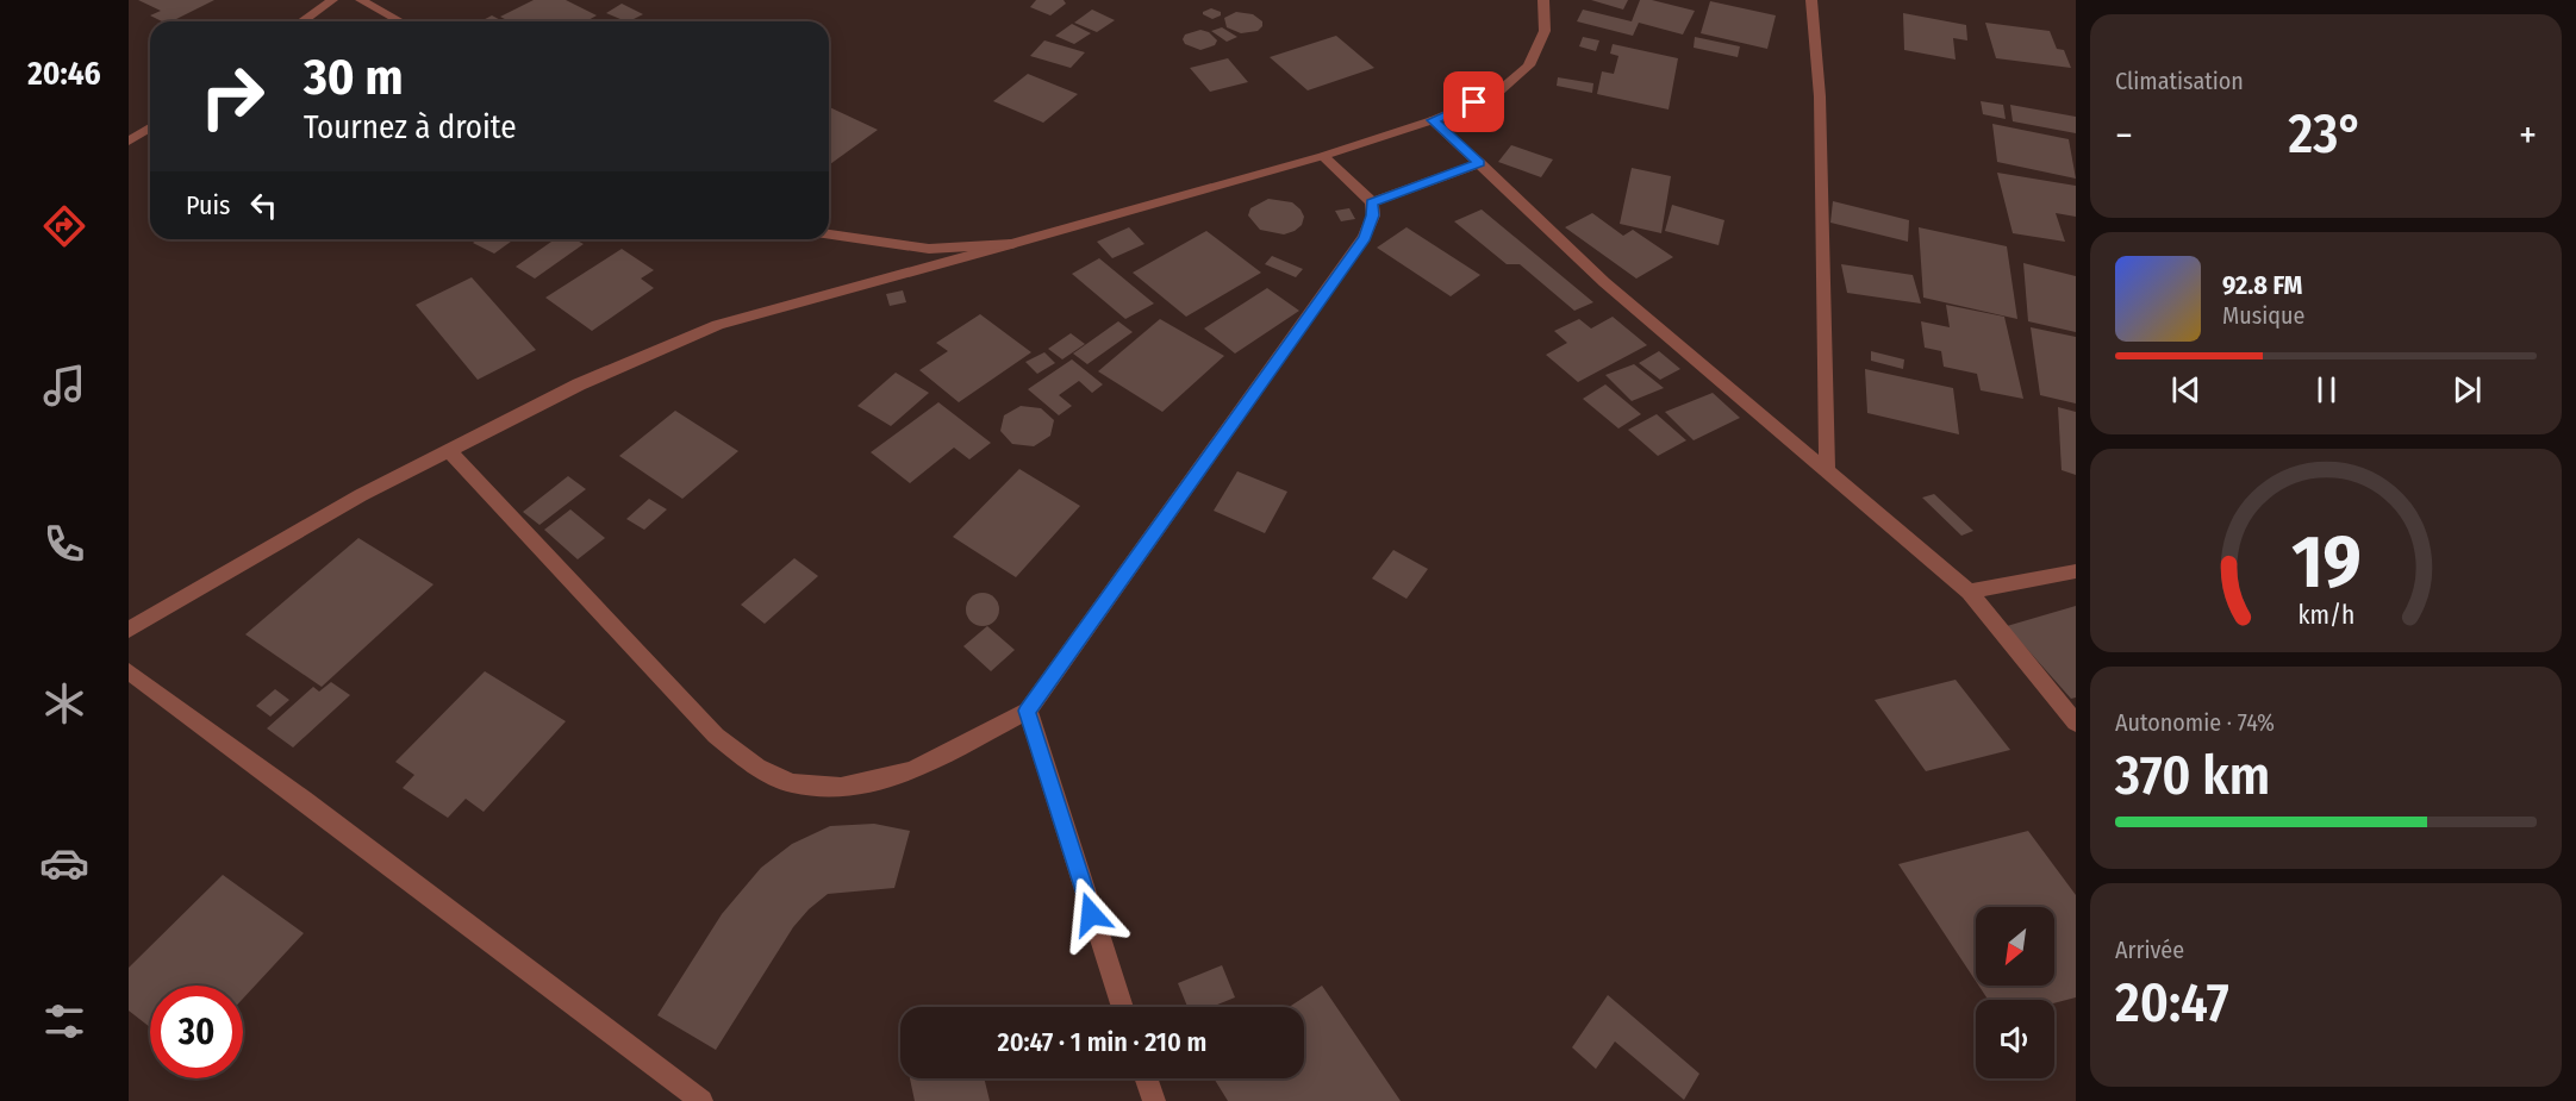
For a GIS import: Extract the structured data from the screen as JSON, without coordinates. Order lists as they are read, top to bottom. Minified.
{"north":"bottom left","page":{"tabs":"20:46","tile":["Climatisation",["Autonomie · 74%","370 km"],["Arrivée","20:47"]],"turn":["30 m","Tournez à droite"],"heat":["−","23°","+"],"then":"Puis","song":["92.8 FM","Musique"],"limit":"30","trip":"20:47 · 1 min · 210 m","gauge":["19","km/h"]}}
